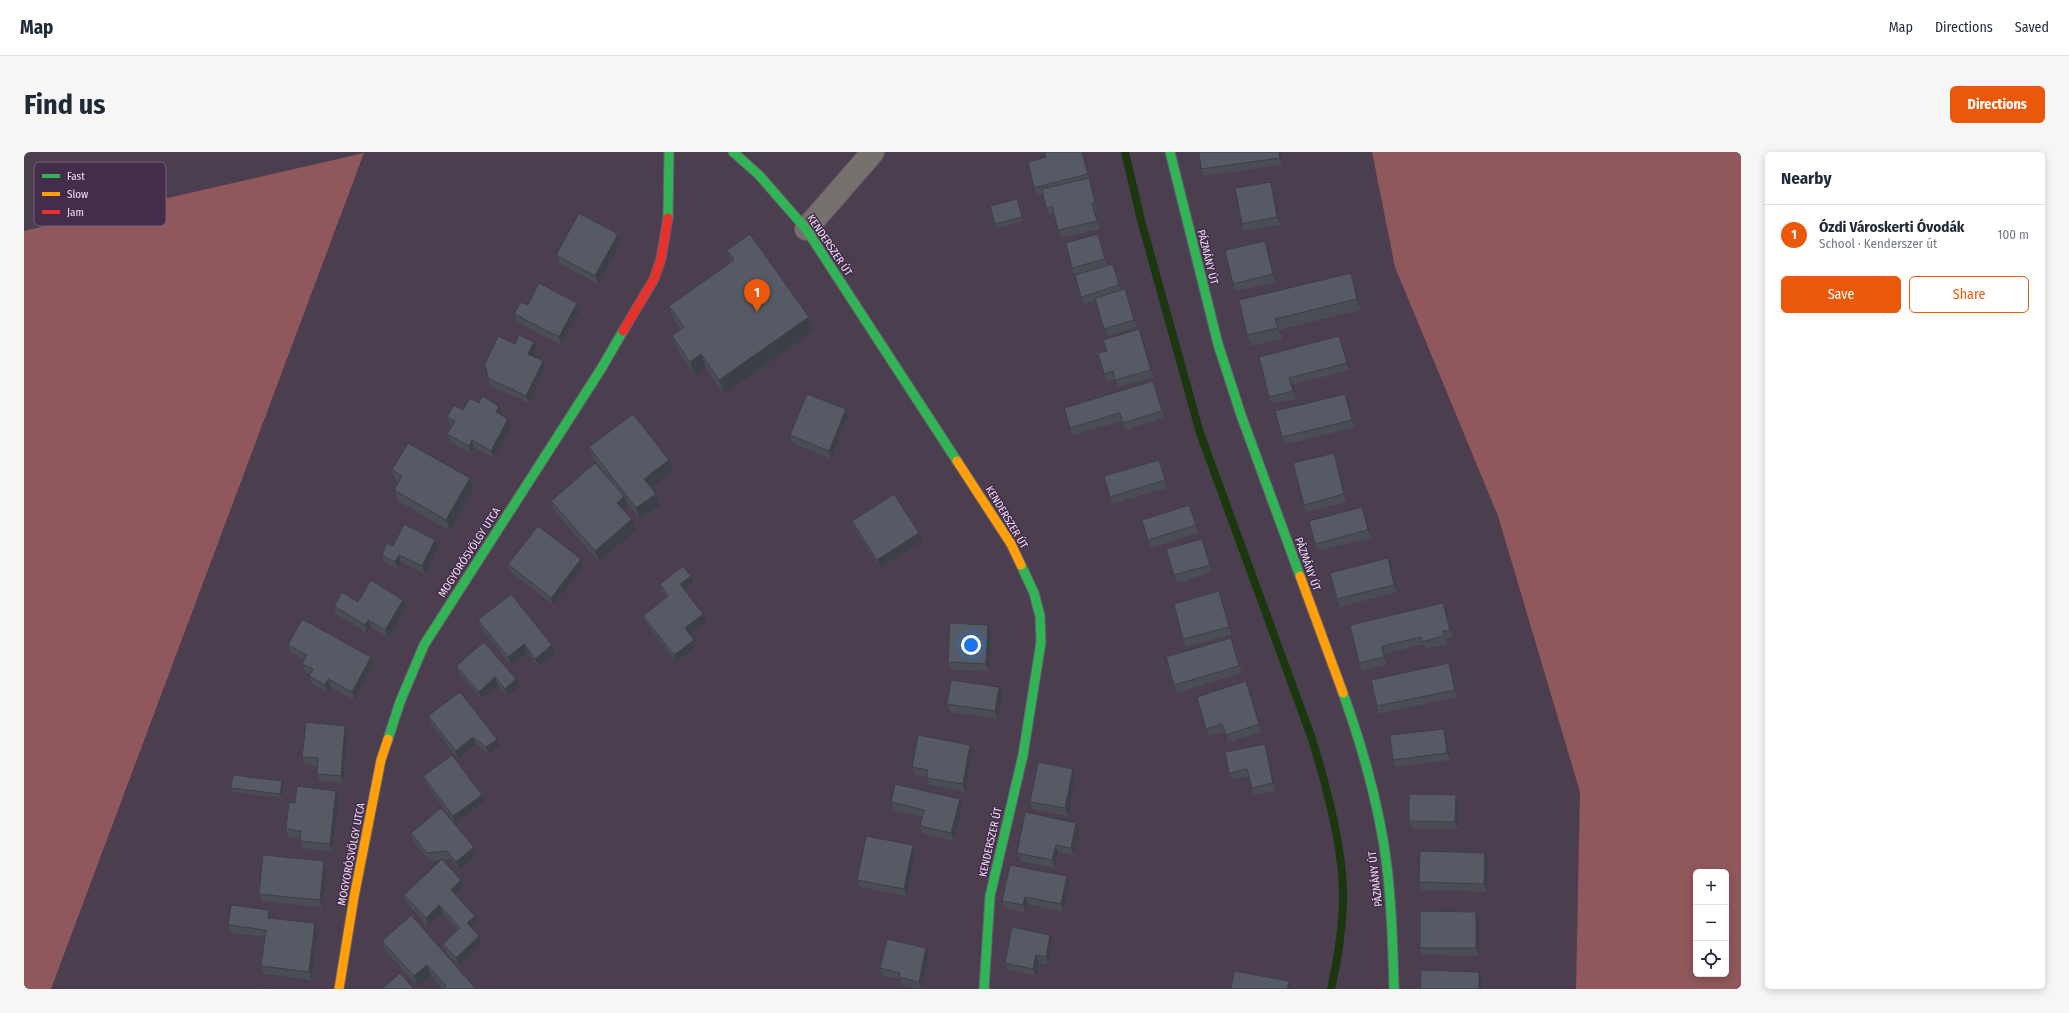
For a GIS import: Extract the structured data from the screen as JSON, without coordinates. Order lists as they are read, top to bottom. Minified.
{"streets":{"street":["KENDERSZER ÚT","PÁZMÁNY ÚT","MOGYORÓSVÖLGY UTCA"]},"legend":["Fast","Slow","Jam"],"page":{"header":"Map","nav":["Map","Directions","Saved"],"buttons":["Directions",["Save","Share"]],"title":"Find us","heading":"Nearby","list":[{"mark":"1","name":"Ózdi Városkerti Óvodák","note":"School · Kenderszer út","value":"100 m"}],"pins":"1","map_buttons":["+","−"]}}
